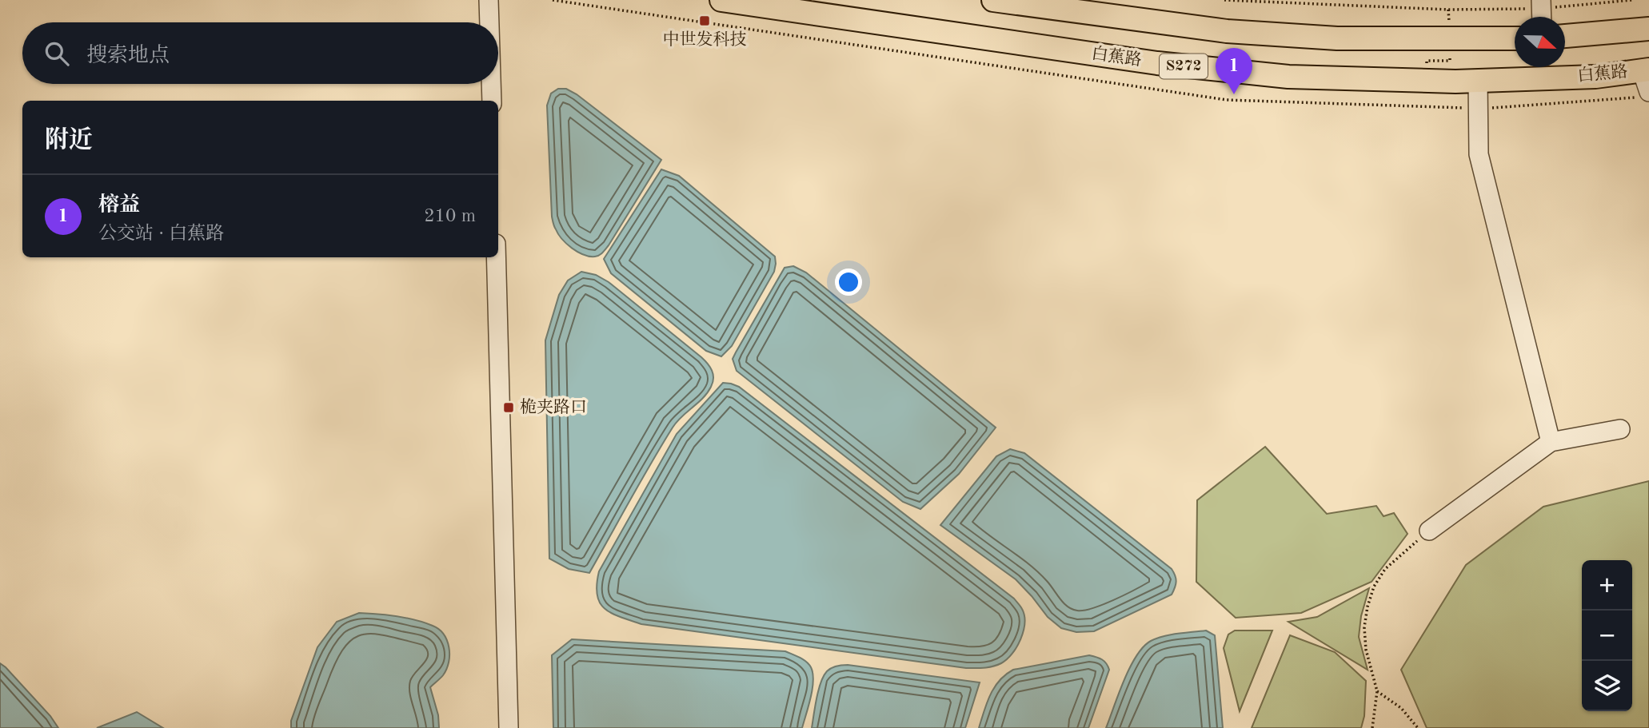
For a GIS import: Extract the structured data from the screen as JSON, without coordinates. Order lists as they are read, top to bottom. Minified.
{"streets":{"main road":["白蕉路","S272"]},"places":{"transit":["中世发科技","桅夹路口"]},"north":"right","page":{"search":"搜索地点","pins":"1","heading":"附近","list":[{"mark":"1","name":"榕益","note":"公交站 · 白蕉路","value":"210 m"}],"map_buttons":["+","−"]}}
